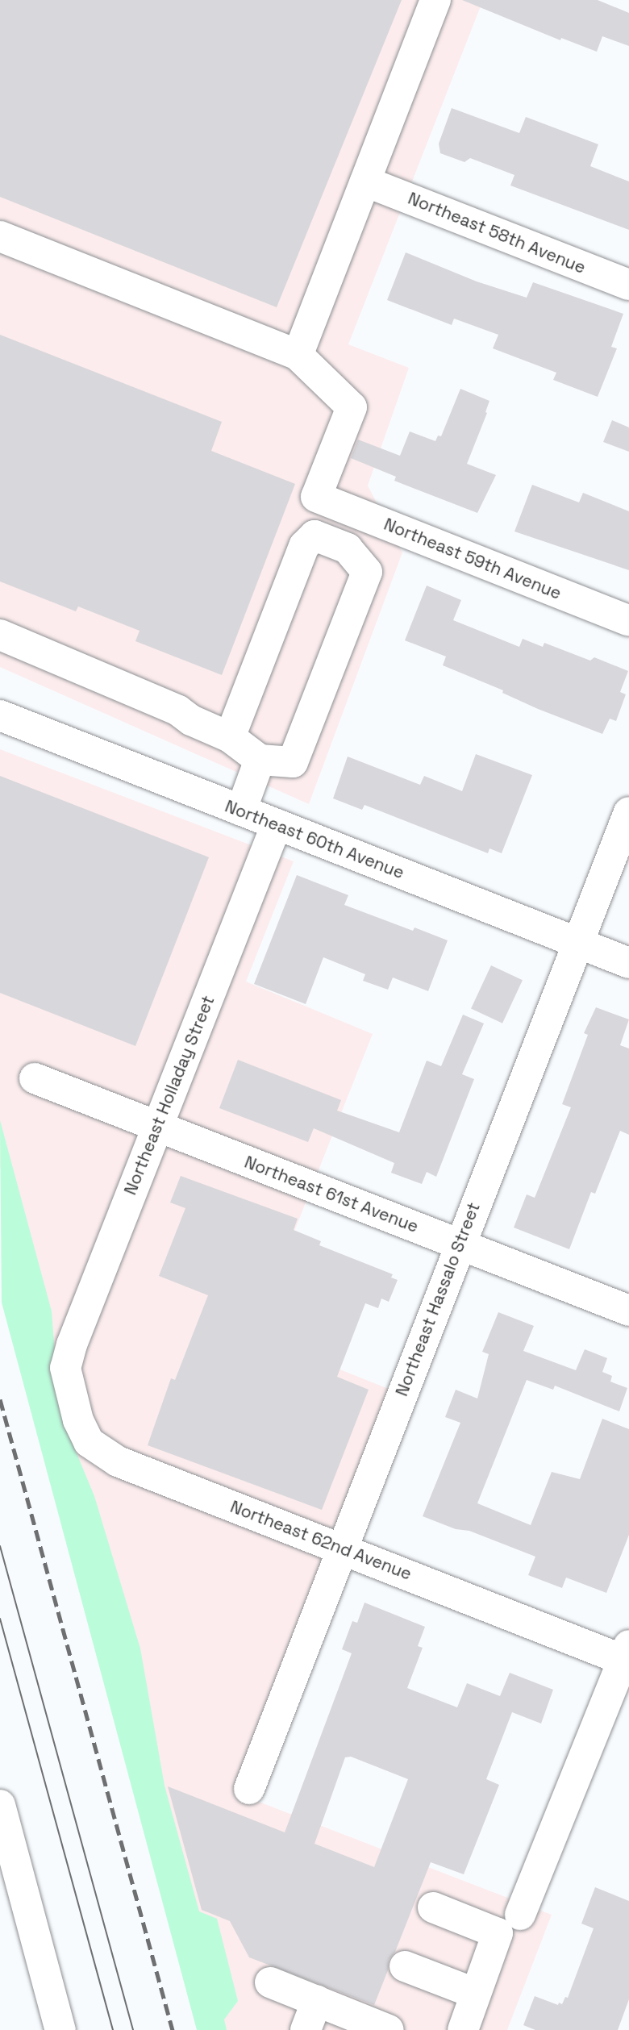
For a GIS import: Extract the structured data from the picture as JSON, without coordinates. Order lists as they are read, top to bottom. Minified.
{"streets":{"main road":["Northeast 58th Avenue","Northeast 59th Avenue","Northeast 60th Avenue","Northeast Holladay Street","Northeast 61st Avenue","Northeast Hassalo Street","Northeast 62nd Avenue"]},"crossings":[["Northeast 60th Avenue","Northeast Holladay Street"],["Northeast 60th Avenue","Northeast Hassalo Street"],["Northeast Holladay Street","Northeast 61st Avenue"],["Northeast Holladay Street","Northeast 62nd Avenue"],["Northeast 61st Avenue","Northeast Hassalo Street"],["Northeast Hassalo Street","Northeast 62nd Avenue"]]}
